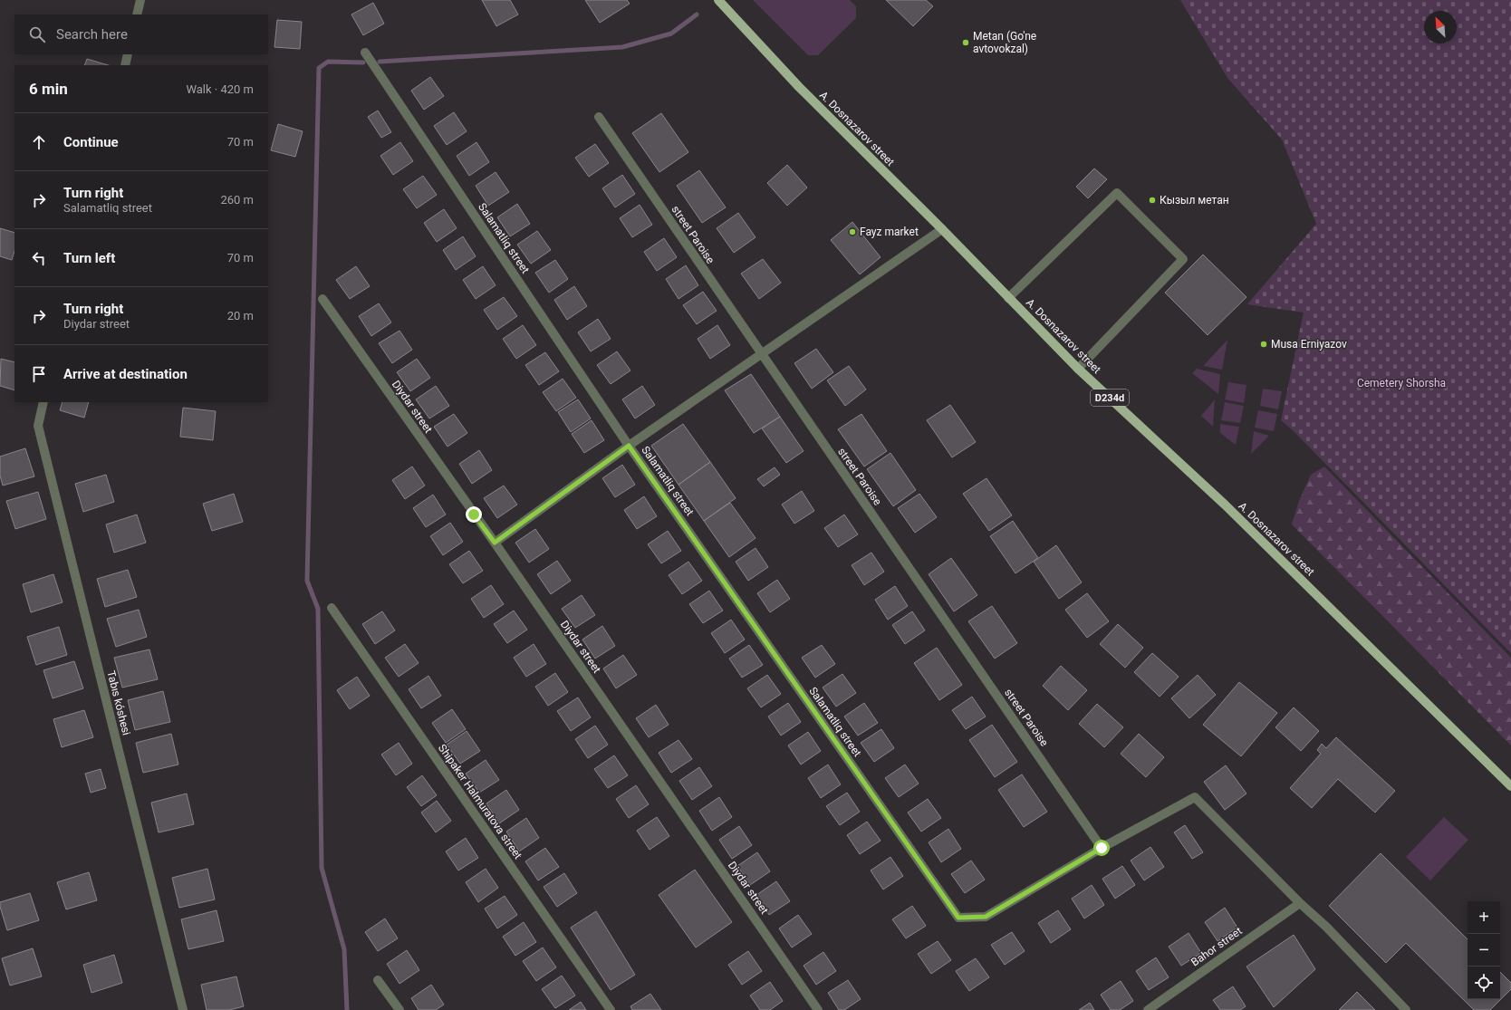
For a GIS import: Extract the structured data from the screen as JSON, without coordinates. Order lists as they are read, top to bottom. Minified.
{"streets":{"main road":["A. Dosnazarov street","D234d"],"street":["street Paroise","Salamatliq street","Diydar street","Tabıs kóshesi","Shipaker Halmuratova street","Bahor street"]},"crossings":[["street Paroise","Salamatliq street"]],"parks":["Cemetery Shorsha"],"places":["Metan (Go'ne avtovokzal)","Кызыл метан","Fayz market","Musa Erniyazov"],"north":"top left","page":{"search":"Search here","heading":["6 min","Walk · 420 m"],"list":[["Continue","70 m"],["Turn right","Salamatliq street","260 m"],["Turn left","70 m"],["Turn right","Diydar street","20 m"],"Arrive at destination"],"map_buttons":["+","−"]}}
